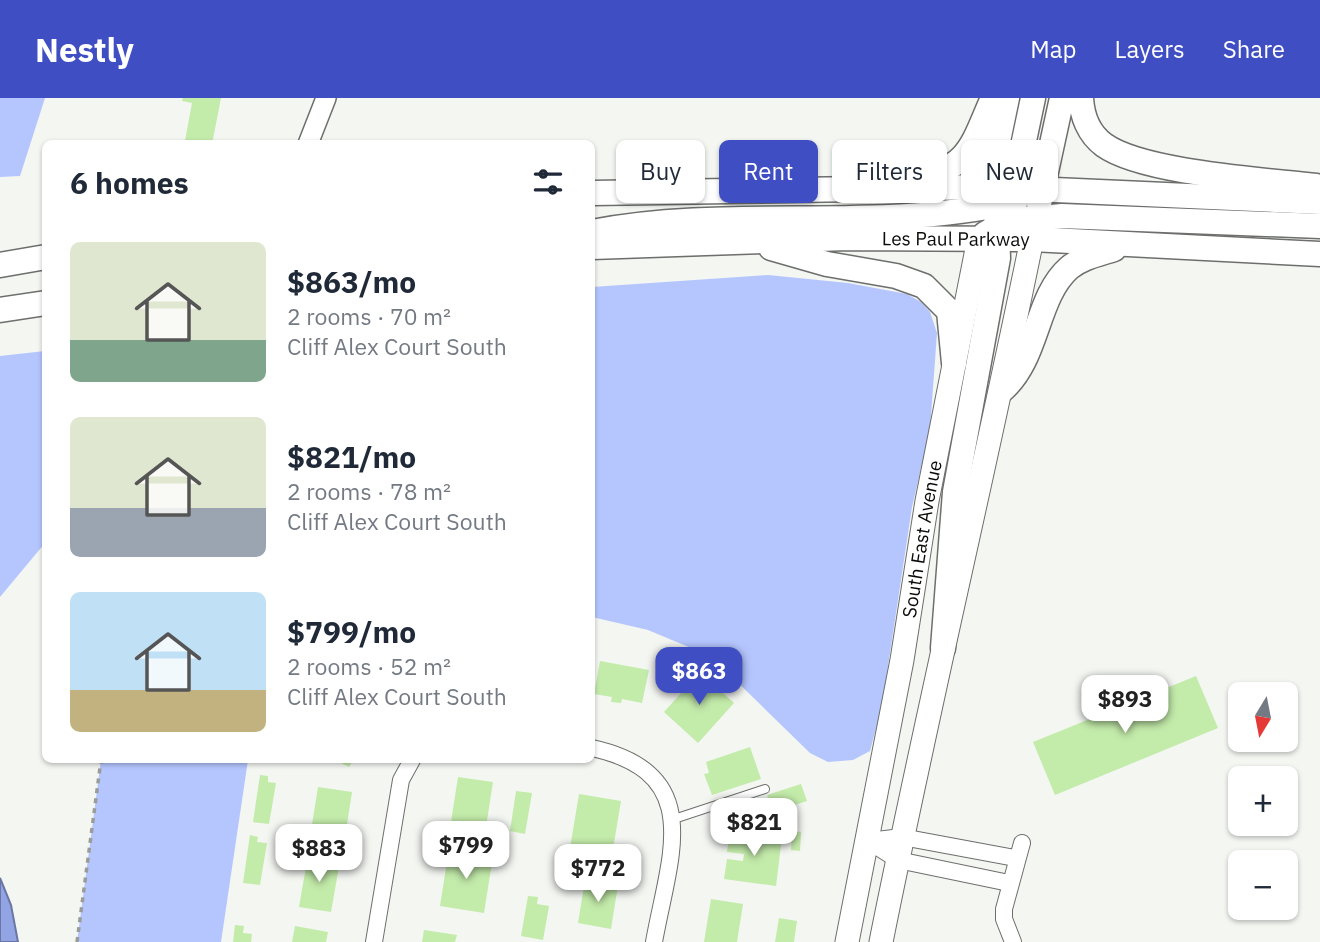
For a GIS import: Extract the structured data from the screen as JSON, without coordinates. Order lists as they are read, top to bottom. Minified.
{"streets":{"main road":["Les Paul Parkway","South East Avenue"]},"crossings":[["Les Paul Parkway","South East Avenue"]],"north":"bottom","page":{"header":"Nestly","nav":["Map","Layers","Share"],"chip":["Buy","Rent","Filters","New"],"heading":"6 homes","list":[{"name":"$863/mo","note":"2 rooms · 70 m² · Cliff Alex Court South"},{"name":"$821/mo","note":"2 rooms · 78 m² · Cliff Alex Court South"},{"name":"$799/mo","note":"2 rooms · 52 m² · Cliff Alex Court South"}],"price":["$863","$893","$821","$799","$883","$772"],"map_buttons":["+","−"]}}
